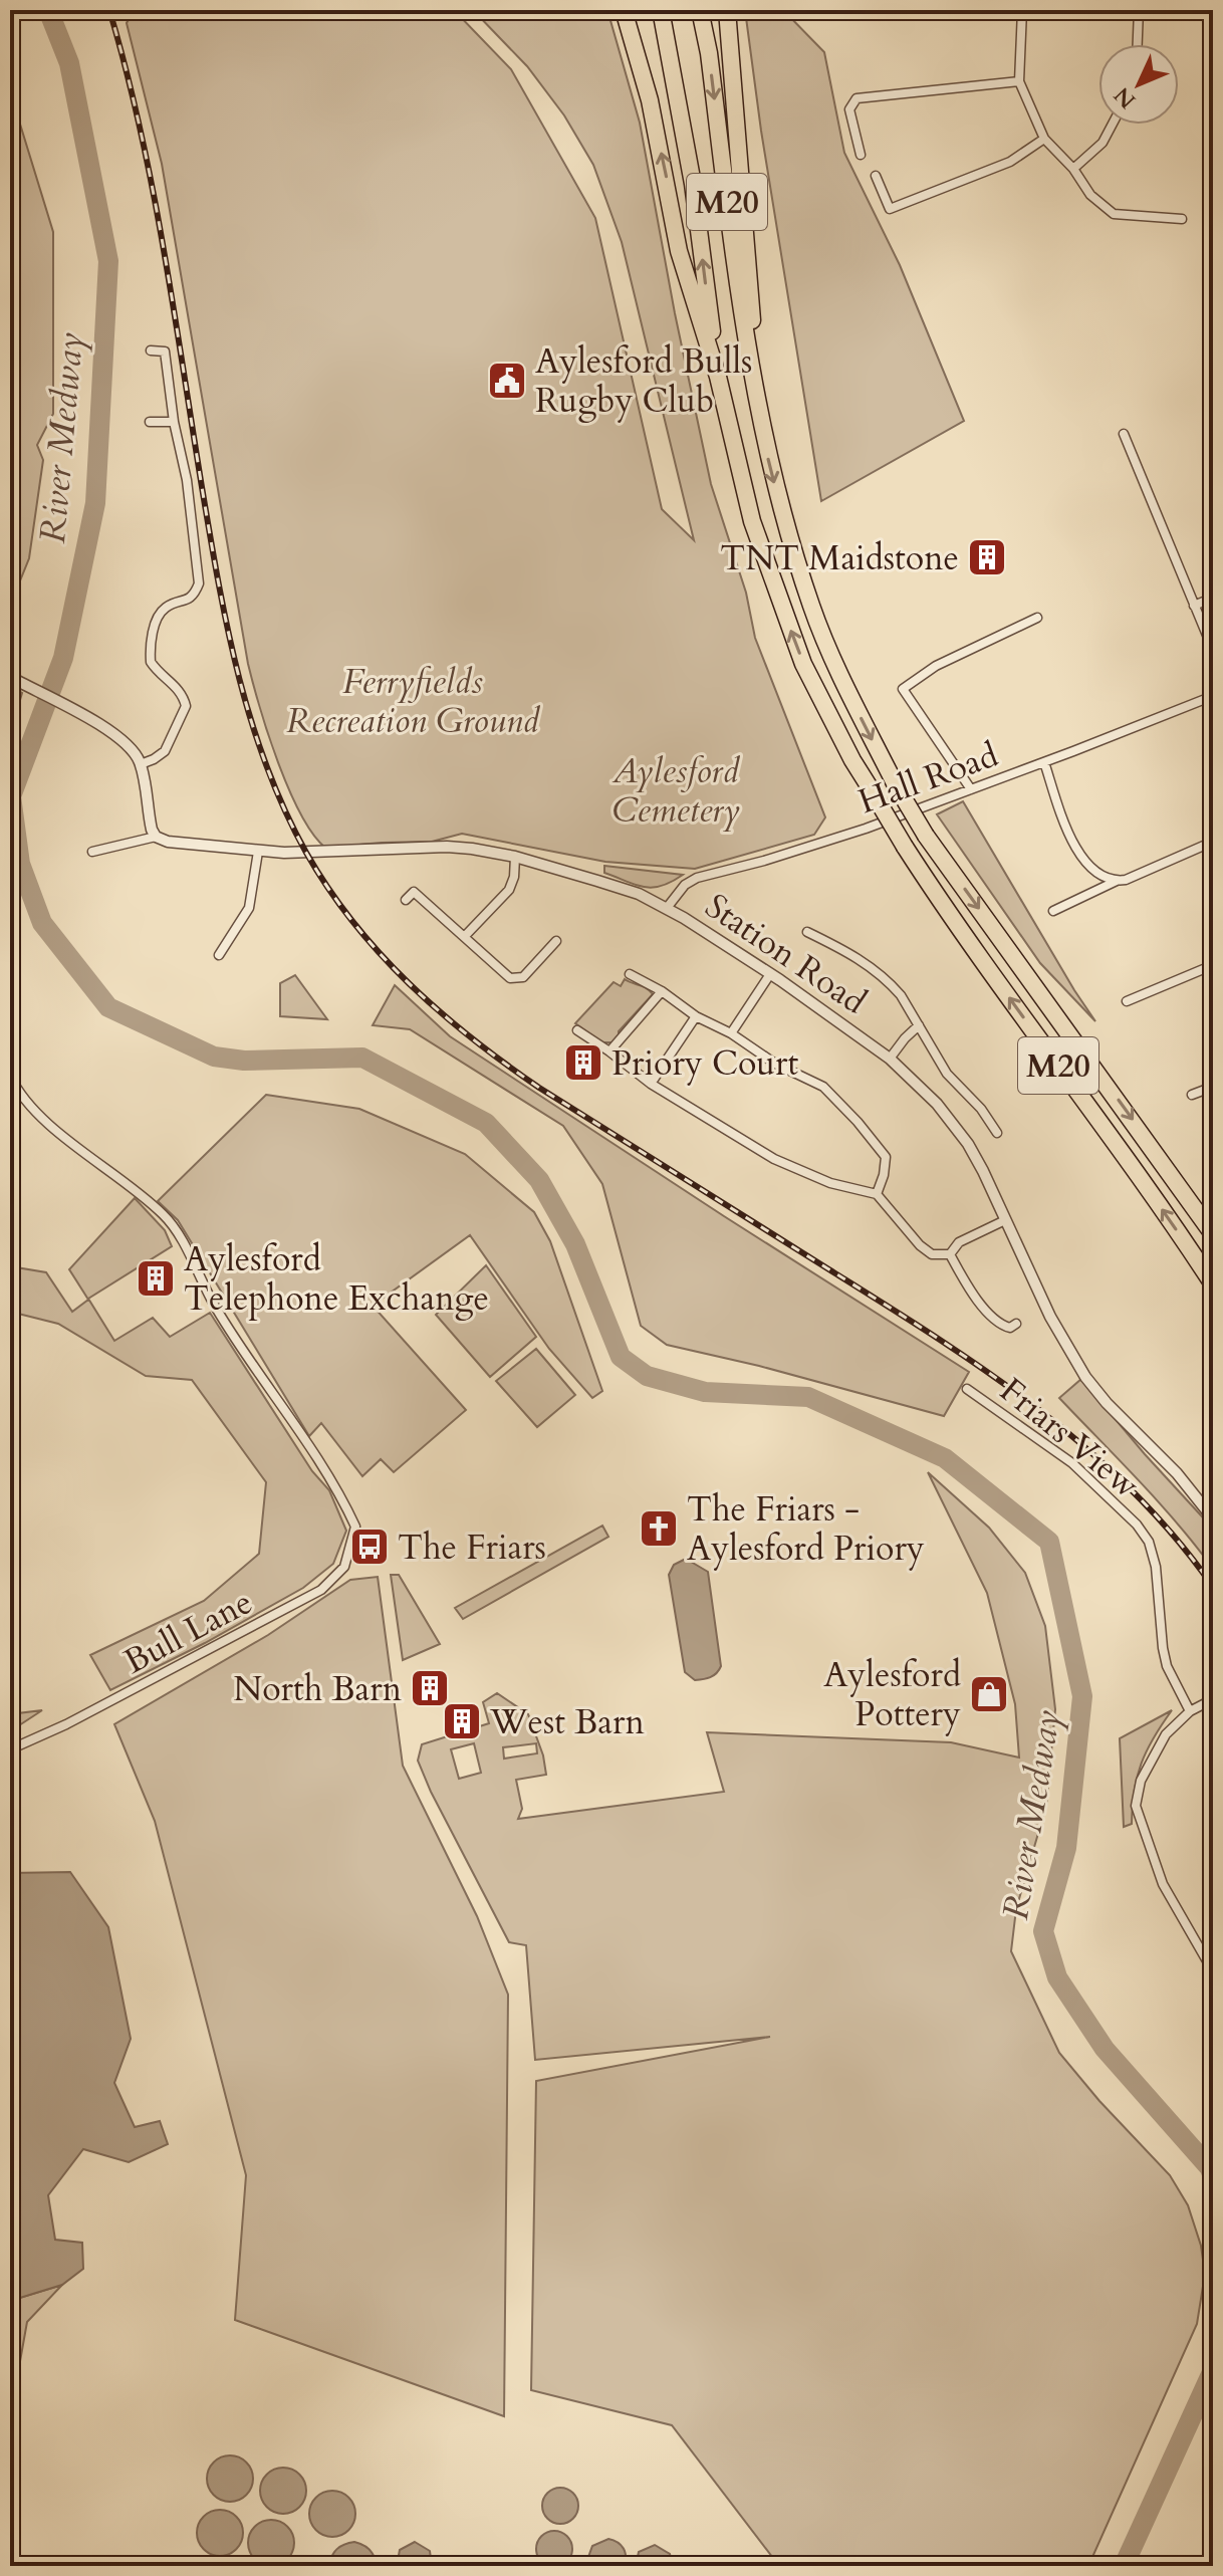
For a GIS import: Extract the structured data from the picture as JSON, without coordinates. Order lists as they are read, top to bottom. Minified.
{"streets":{"highway":["M20"],"street":["Hall Road","Station Road","Friars View","Bull Lane"]},"crossings":[["Hall Road","Station Road"]],"water":["River Medway"],"parks":["Ferryfields Recreation Ground","Aylesford Cemetery"],"places":{"public building":["Aylesford Bulls Rugby Club"],"building":["TNT Maidstone","Priory Court","Aylesford Telephone Exchange","North Barn","West Barn"],"church":["The Friars - Aylesford Priory"],"bus stop":["The Friars"],"shop":["Aylesford Pottery"]},"north":"bottom left"}
